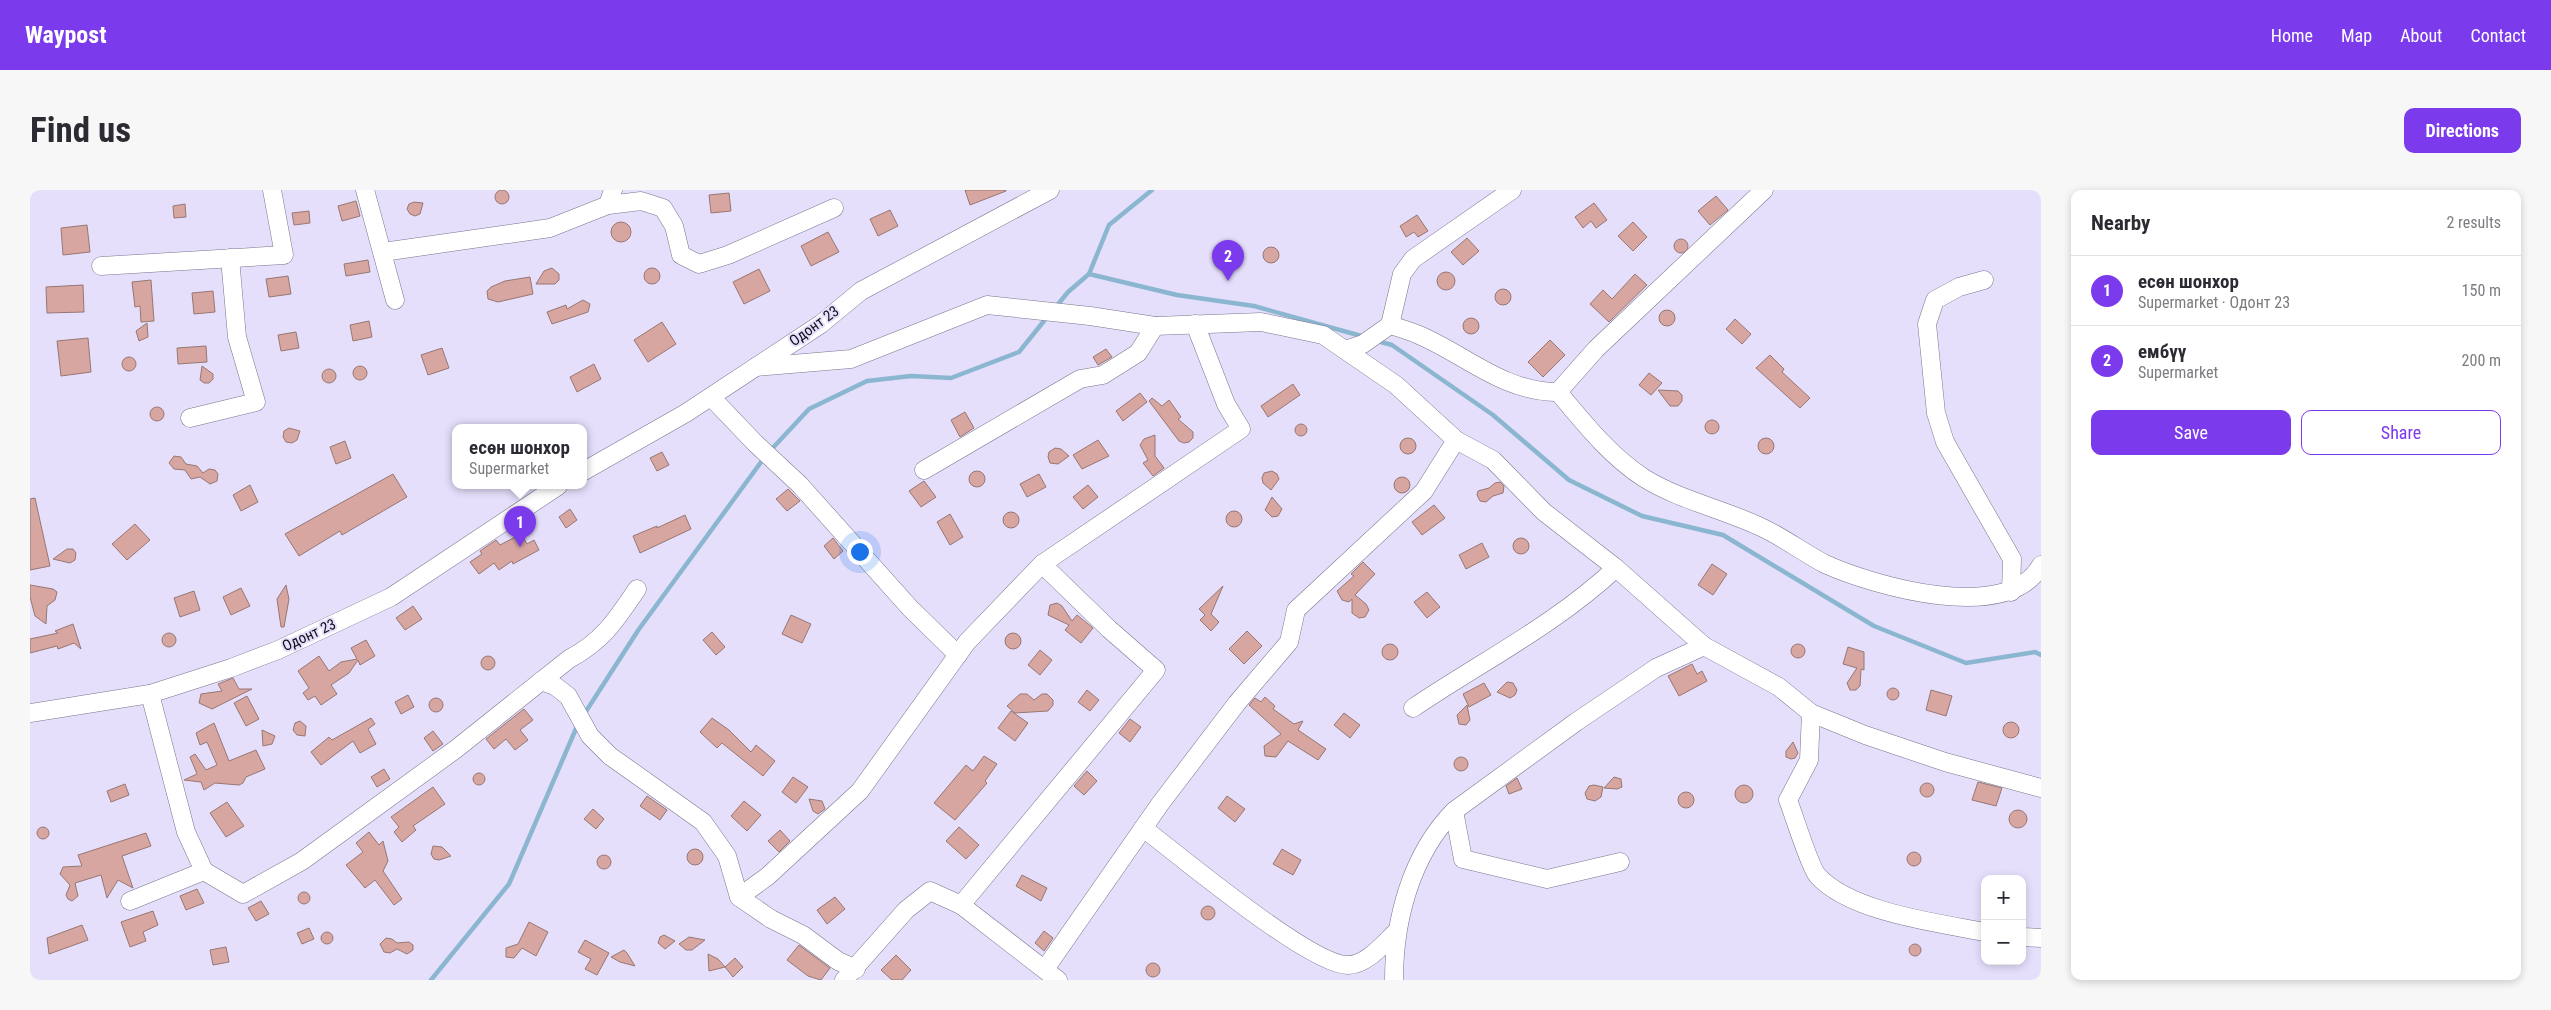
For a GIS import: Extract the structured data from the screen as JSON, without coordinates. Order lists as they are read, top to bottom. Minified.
{"streets":{"street":["Одонт 23"]},"page":{"header":"Waypost","nav":["Home","Map","About","Contact"],"buttons":["Directions",["Save","Share"]],"title":"Find us","heading":["Nearby","2 results"],"pins":["2","1"],"list":[{"mark":"1","name":"есөн шонхор","note":"Supermarket · Одонт 23","value":"150 m"},{"mark":"2","name":"ембүү","note":"Supermarket","value":"200 m"}],"popup":["есөн шонхор","Supermarket"],"map_buttons":["+","−"]}}
